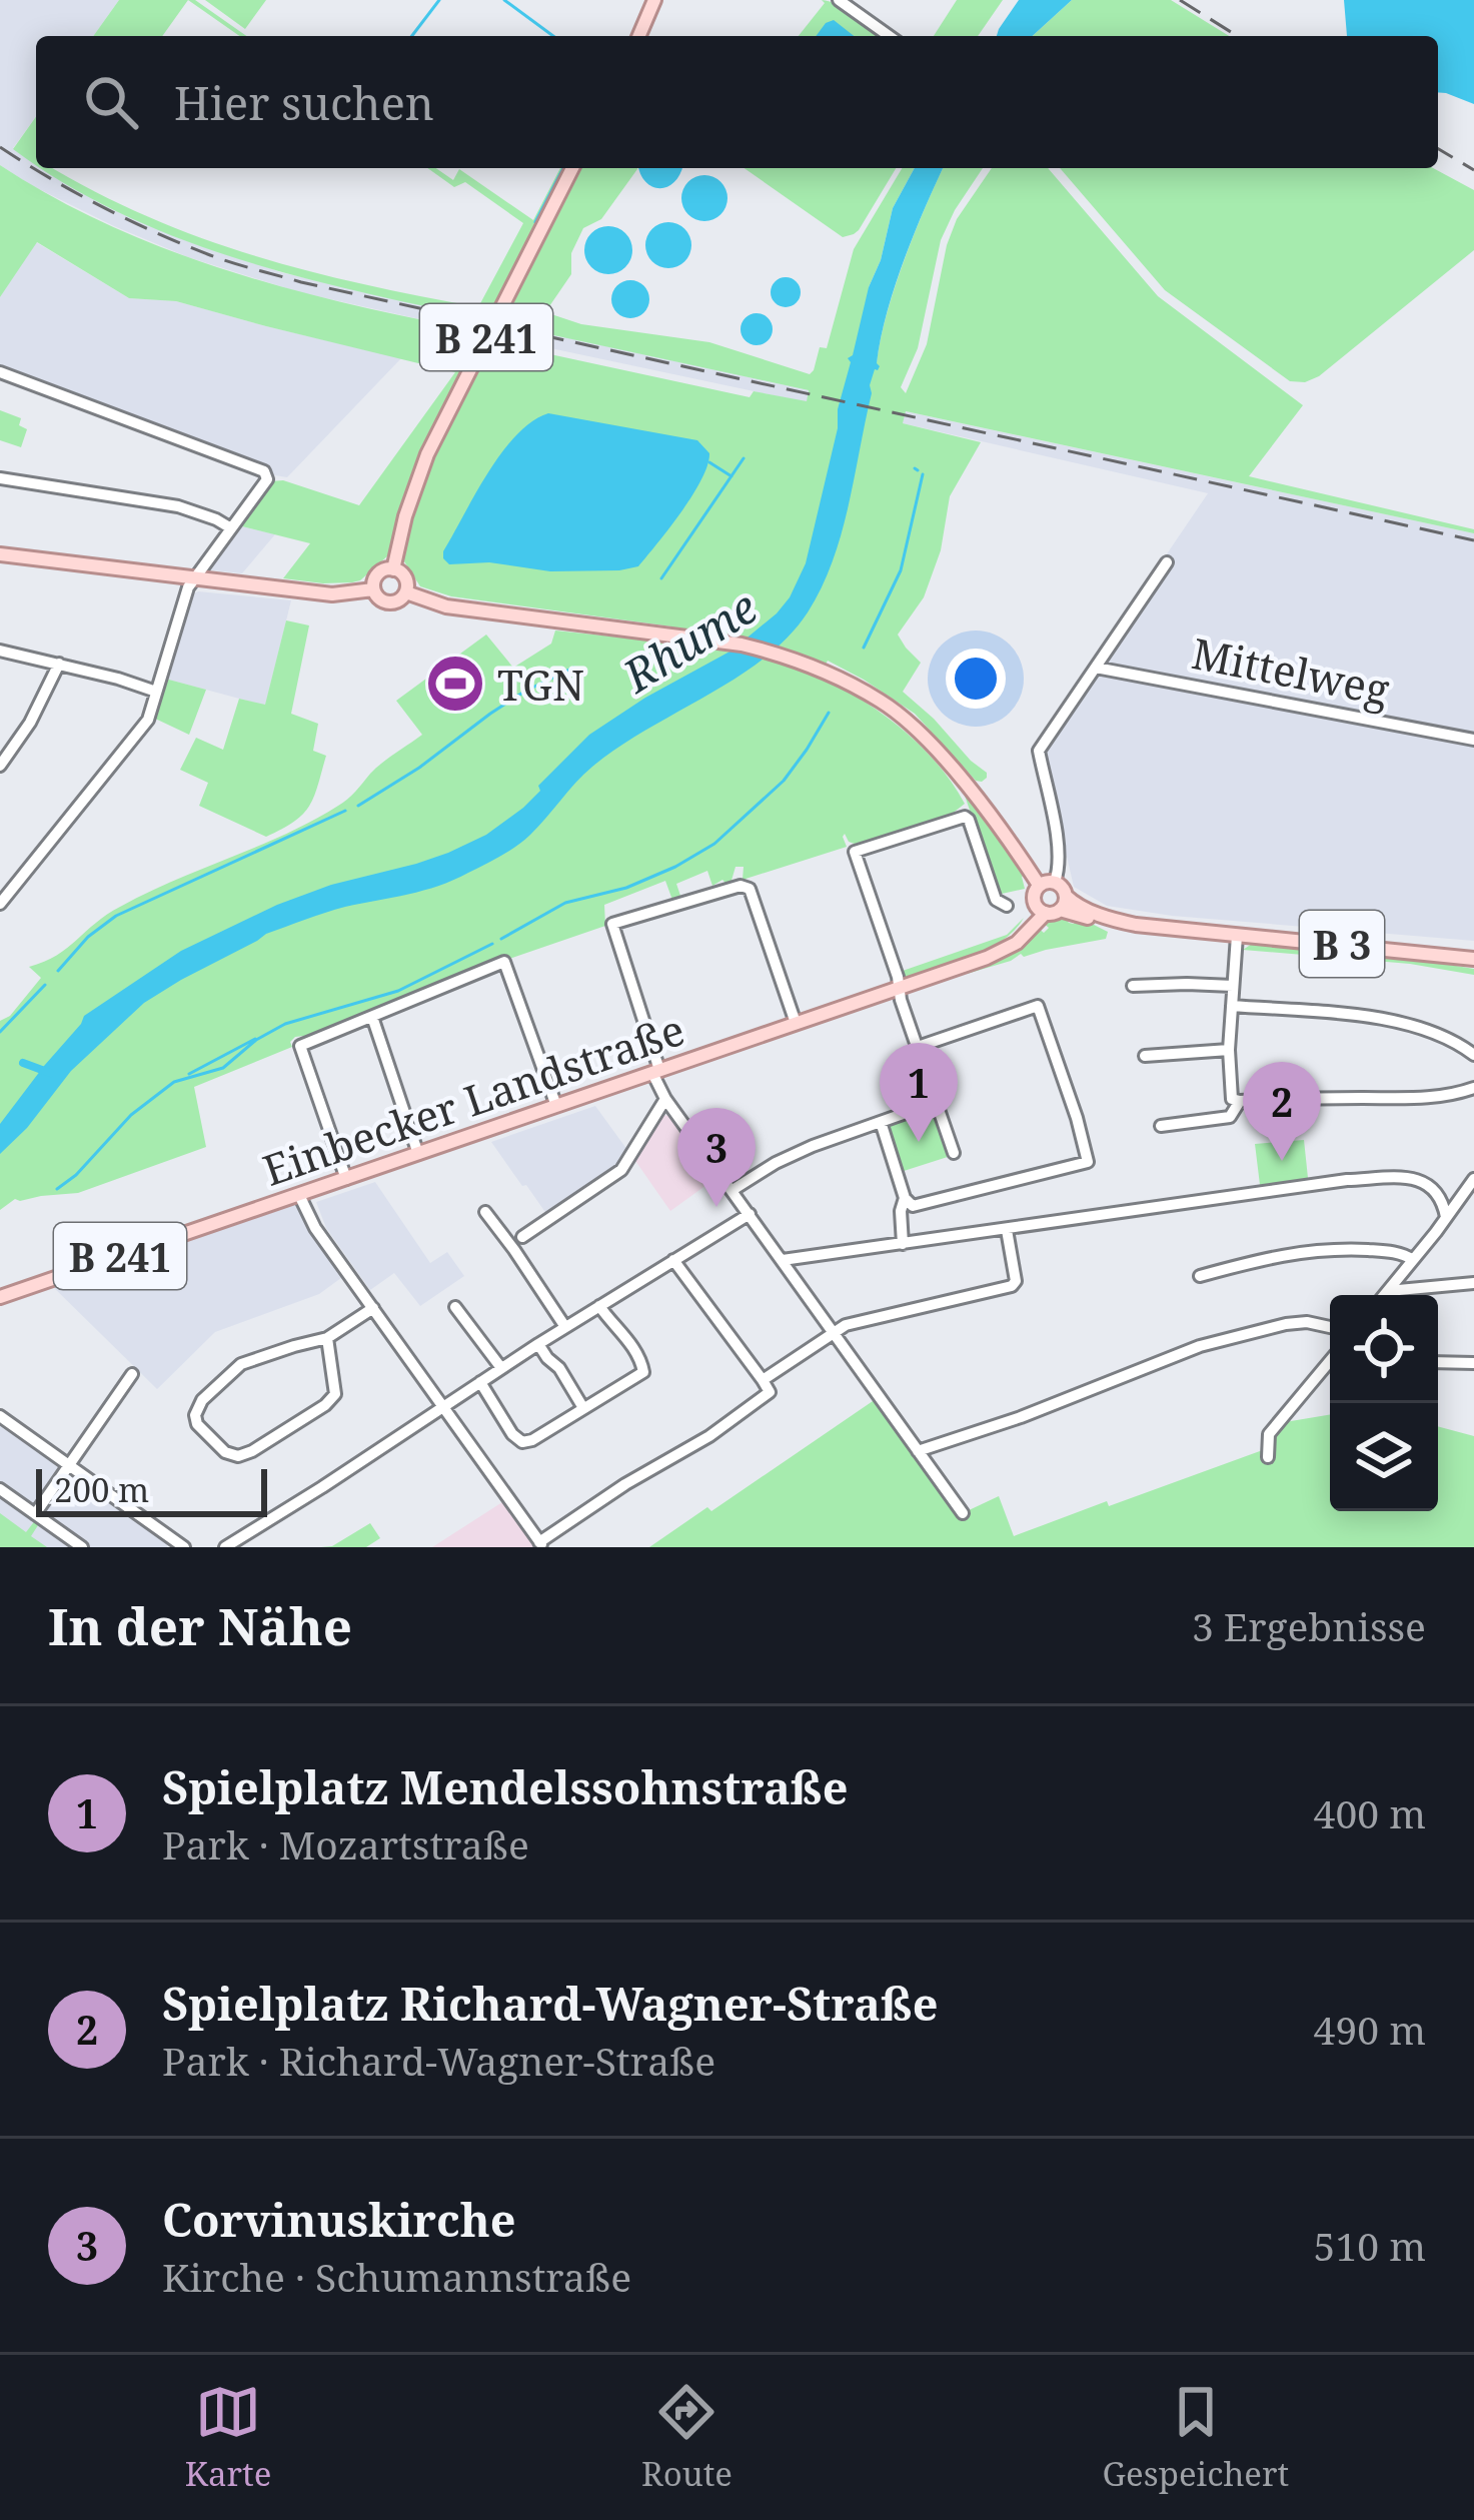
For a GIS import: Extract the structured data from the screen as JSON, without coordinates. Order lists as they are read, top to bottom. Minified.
{"streets":{"main road":["B 241","B 3","Einbecker Landstraße"],"street":["Mittelweg"]},"crossings":[["B 3","Einbecker Landstraße"]],"water":["Rhume"],"places":{"sports":["TGN"]},"scale_bar":"200 m","page":{"search":"Hier suchen","pins":["1","2","3"],"scale":"200 m","heading":["In der Nähe","3 Ergebnisse"],"list":[{"mark":"1","name":"Spielplatz Mendelssohnstraße","note":"Park · Mozartstraße","value":"400 m"},{"mark":"2","name":"Spielplatz Richard-Wagner-Straße","note":"Park · Richard-Wagner-Straße","value":"490 m"},{"mark":"3","name":"Corvinuskirche","note":"Kirche · Schumannstraße","value":"510 m"}],"nav":["Karte","Route","Gespeichert"]}}
